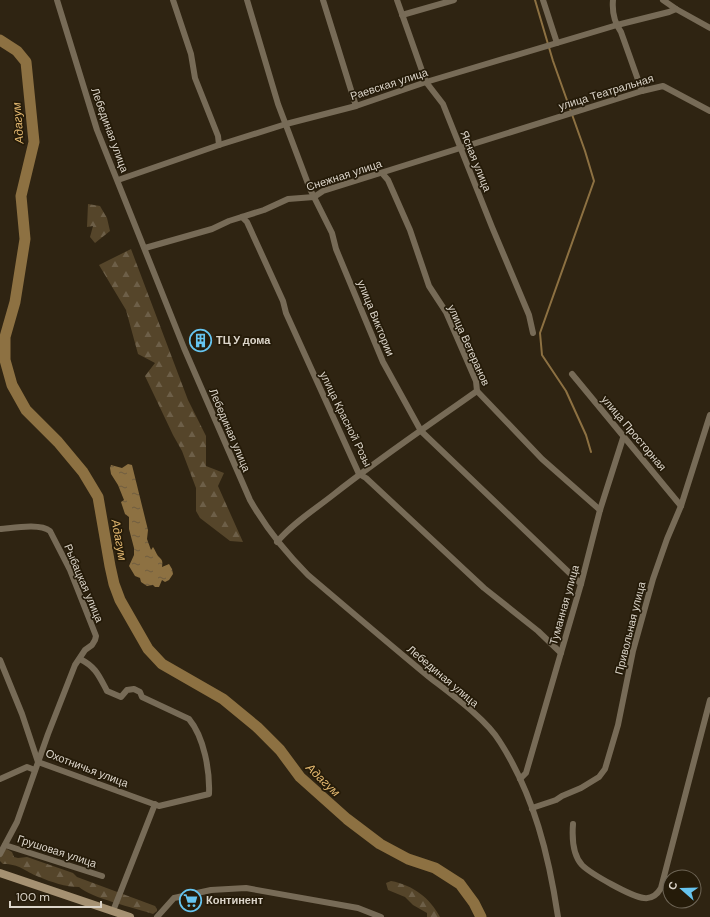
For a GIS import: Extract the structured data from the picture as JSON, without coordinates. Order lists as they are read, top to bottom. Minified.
{"streets":{"street":["Раевская улица","улица Театральная","Лебединая улица","Ясная улица","Снежная улица","улица Виктории","улица Ветеранов","улица Красной Розы","улица Просторная","Рыбацкая улица","Туманная улица","Привольная улица","Охотничья улица","Грушовая улица"]},"crossings":[["Раевская улица","Лебединая улица"],["Раевская улица","Ясная улица"],["Раевская улица","улица Виктории"],["улица Театральная","Снежная улица"],["Лебединая улица","Снежная улица"],["Лебединая улица","Туманная улица"],["Лебединая улица","Привольная улица"],["Ясная улица","Снежная улица"],["Снежная улица","улица Виктории"],["Снежная улица","улица Ветеранов"],["Снежная улица","улица Красной Розы"],["улица Виктории","Туманная улица"],["улица Ветеранов","Туманная улица"],["улица Красной Розы","Туманная улица"],["улица Просторная","Туманная улица"],["улица Просторная","Привольная улица"],["Рыбацкая улица","Охотничья улица"]],"water":["Адагум"],"places":{"building":["ТЦ У дома"],"supermarket":["Континент"]},"scale_bar":"100 m","north":"left"}
